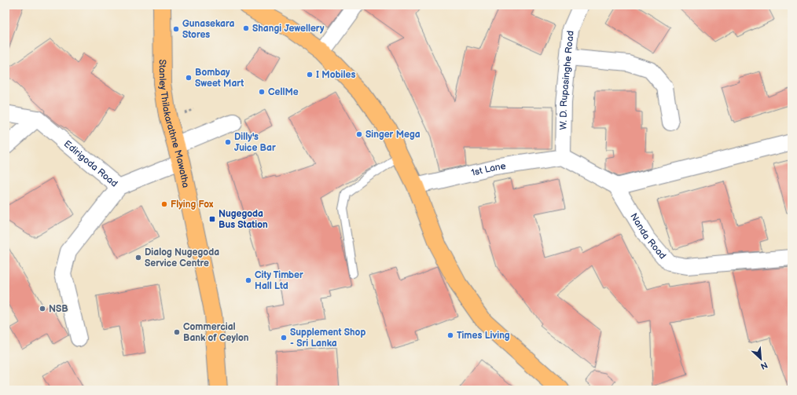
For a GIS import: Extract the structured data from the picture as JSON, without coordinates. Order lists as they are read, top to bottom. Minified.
{"streets":{"main road":["Stanley Thilakarathne Mawatha"],"street":["W. D. Rupasinghe Road","Edirigoda Road","1st Lane","Nanda Road"]},"crossings":[["W. D. Rupasinghe Road","1st Lane"],["W. D. Rupasinghe Road","Nanda Road"],["Stanley Thilakarathne Mawatha","Edirigoda Road"],["1st Lane","Nanda Road"]],"places":{"other":["Shangi Jewellery","Gunasekara Stores","I Mobiles","Bombay Sweet Mart","CellMe","Singer Mega","Dilly's Juice Bar","Flying Fox","Dialog Nugegoda Service Centre","City Timber Hall Ltd","NSB","Commercial Bank of Ceylon","Times Living","Supplement Shop - Sri Lanka"],"transit":["Nugegoda Bus Station"]},"north":"bottom right"}
